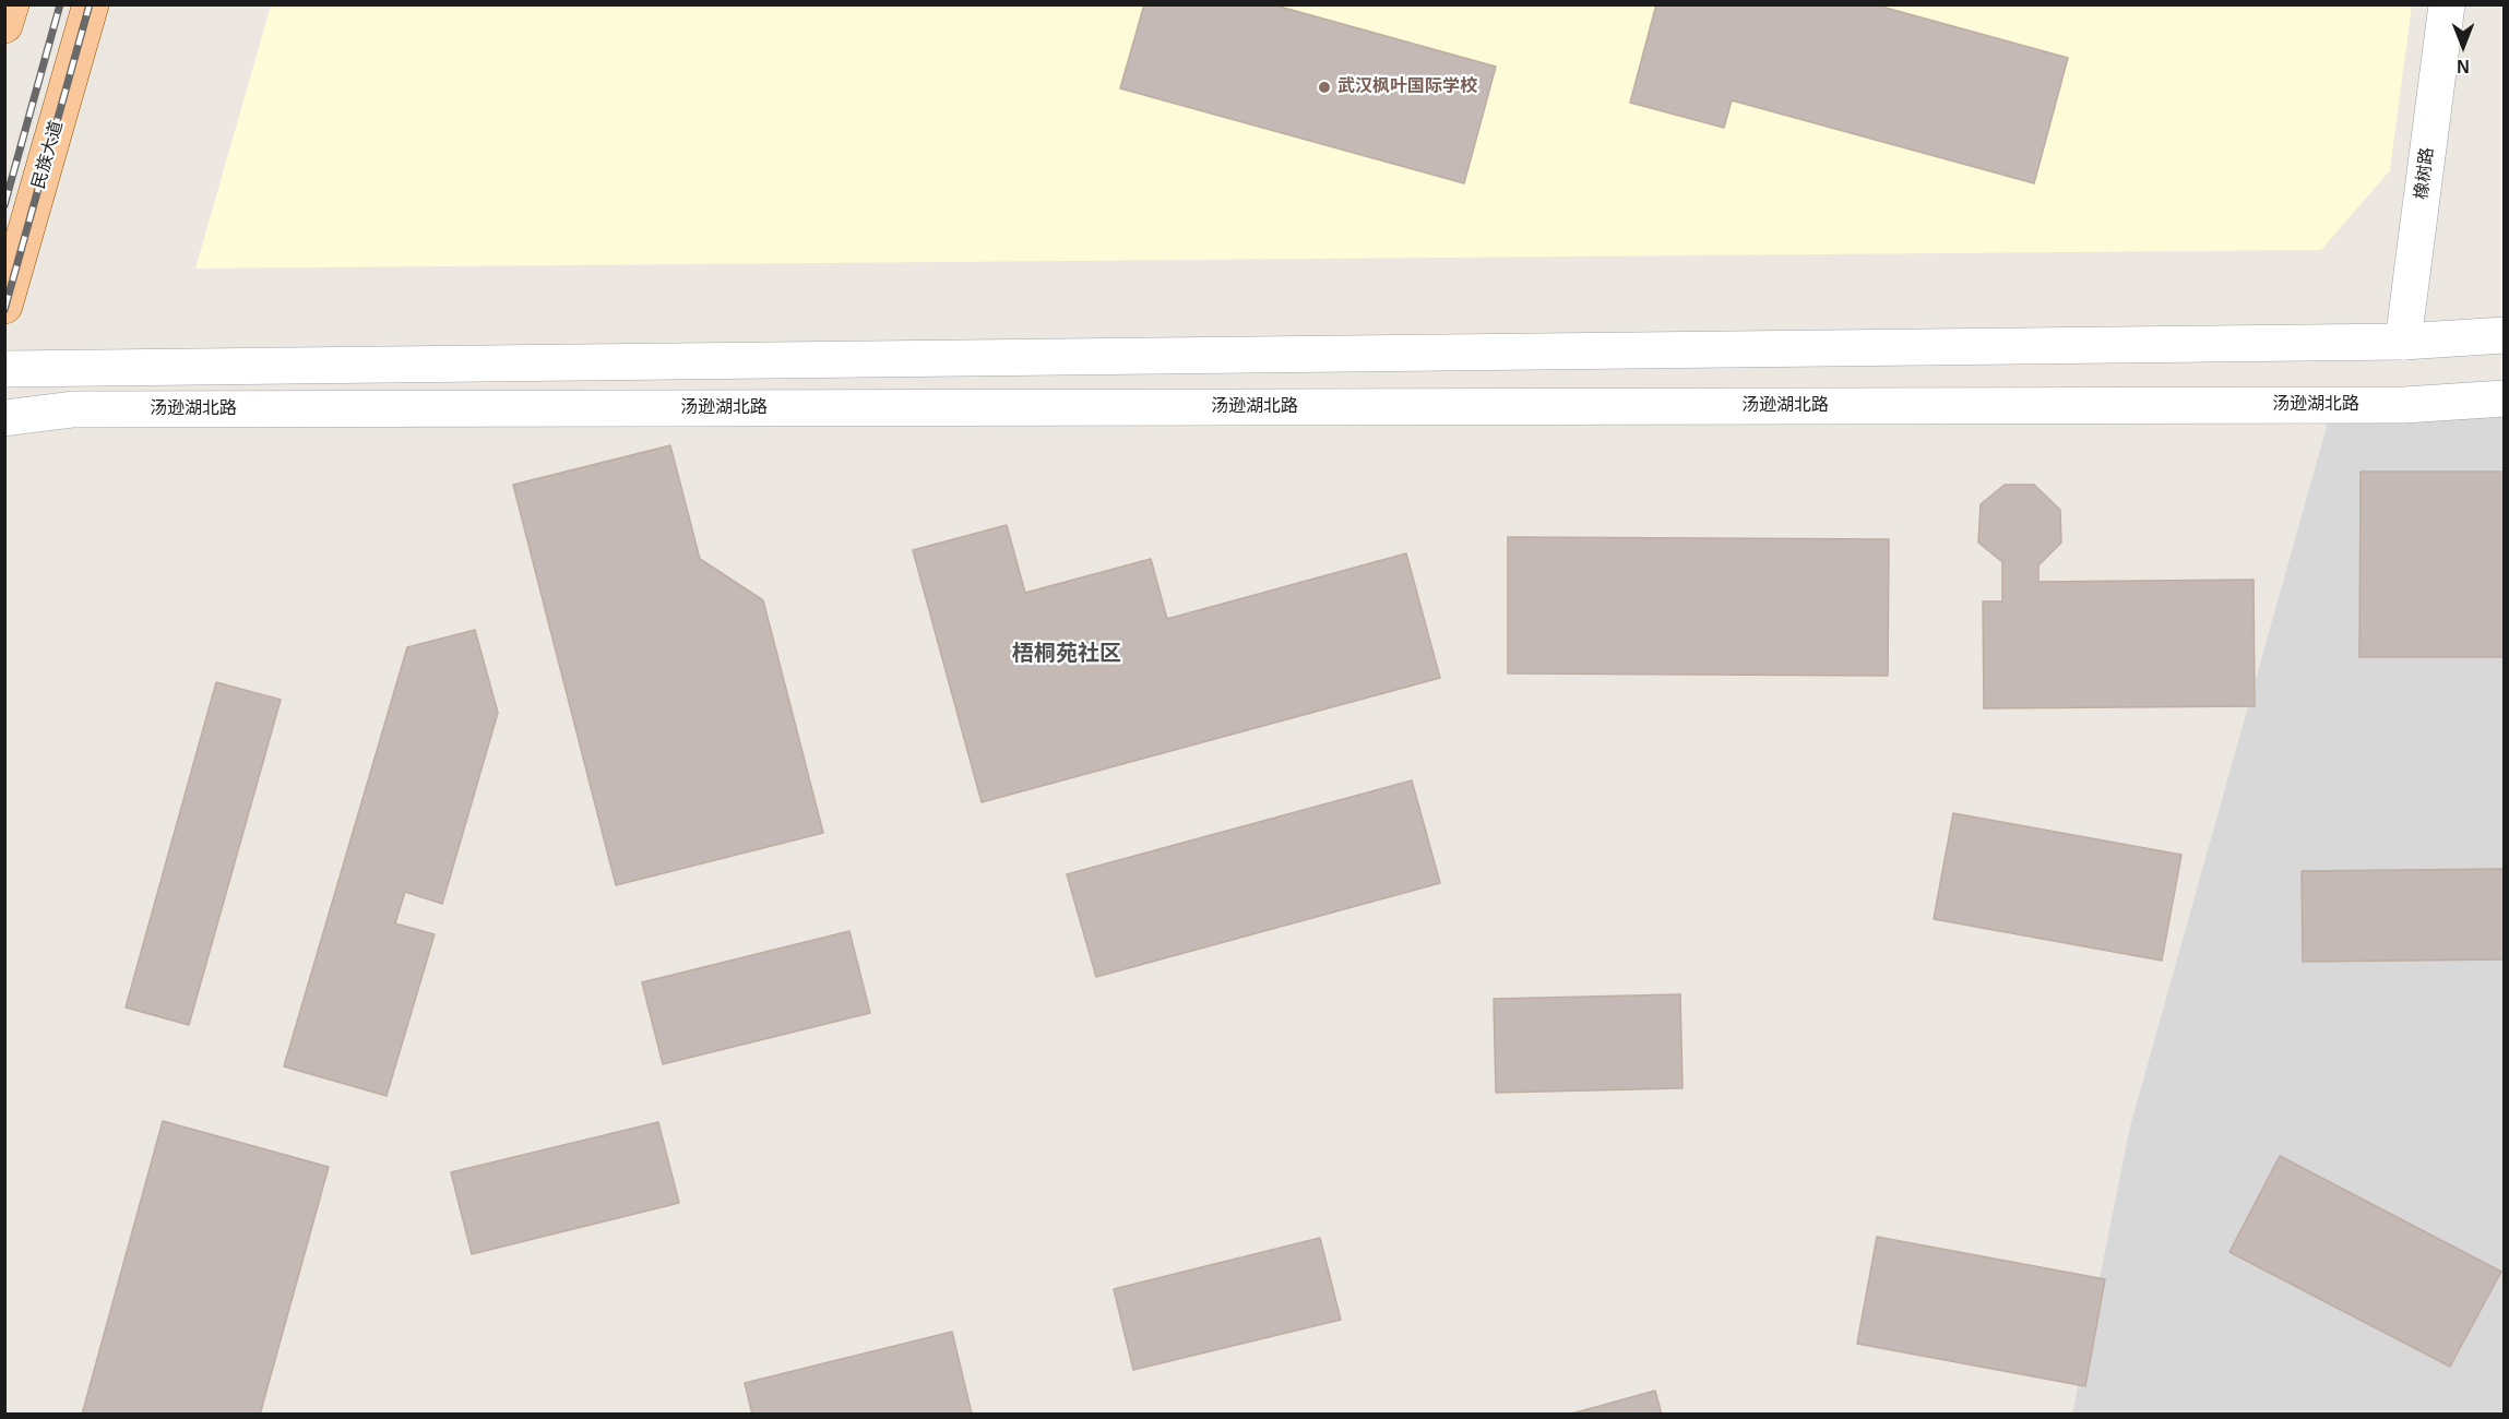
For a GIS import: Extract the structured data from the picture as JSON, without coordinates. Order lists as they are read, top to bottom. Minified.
{"streets":{"main road":["民族大道"],"street":["橡树路","汤逊湖北路"]},"districts":["梧桐苑社区"],"places":["武汉枫叶国际学校"],"north":"bottom"}
